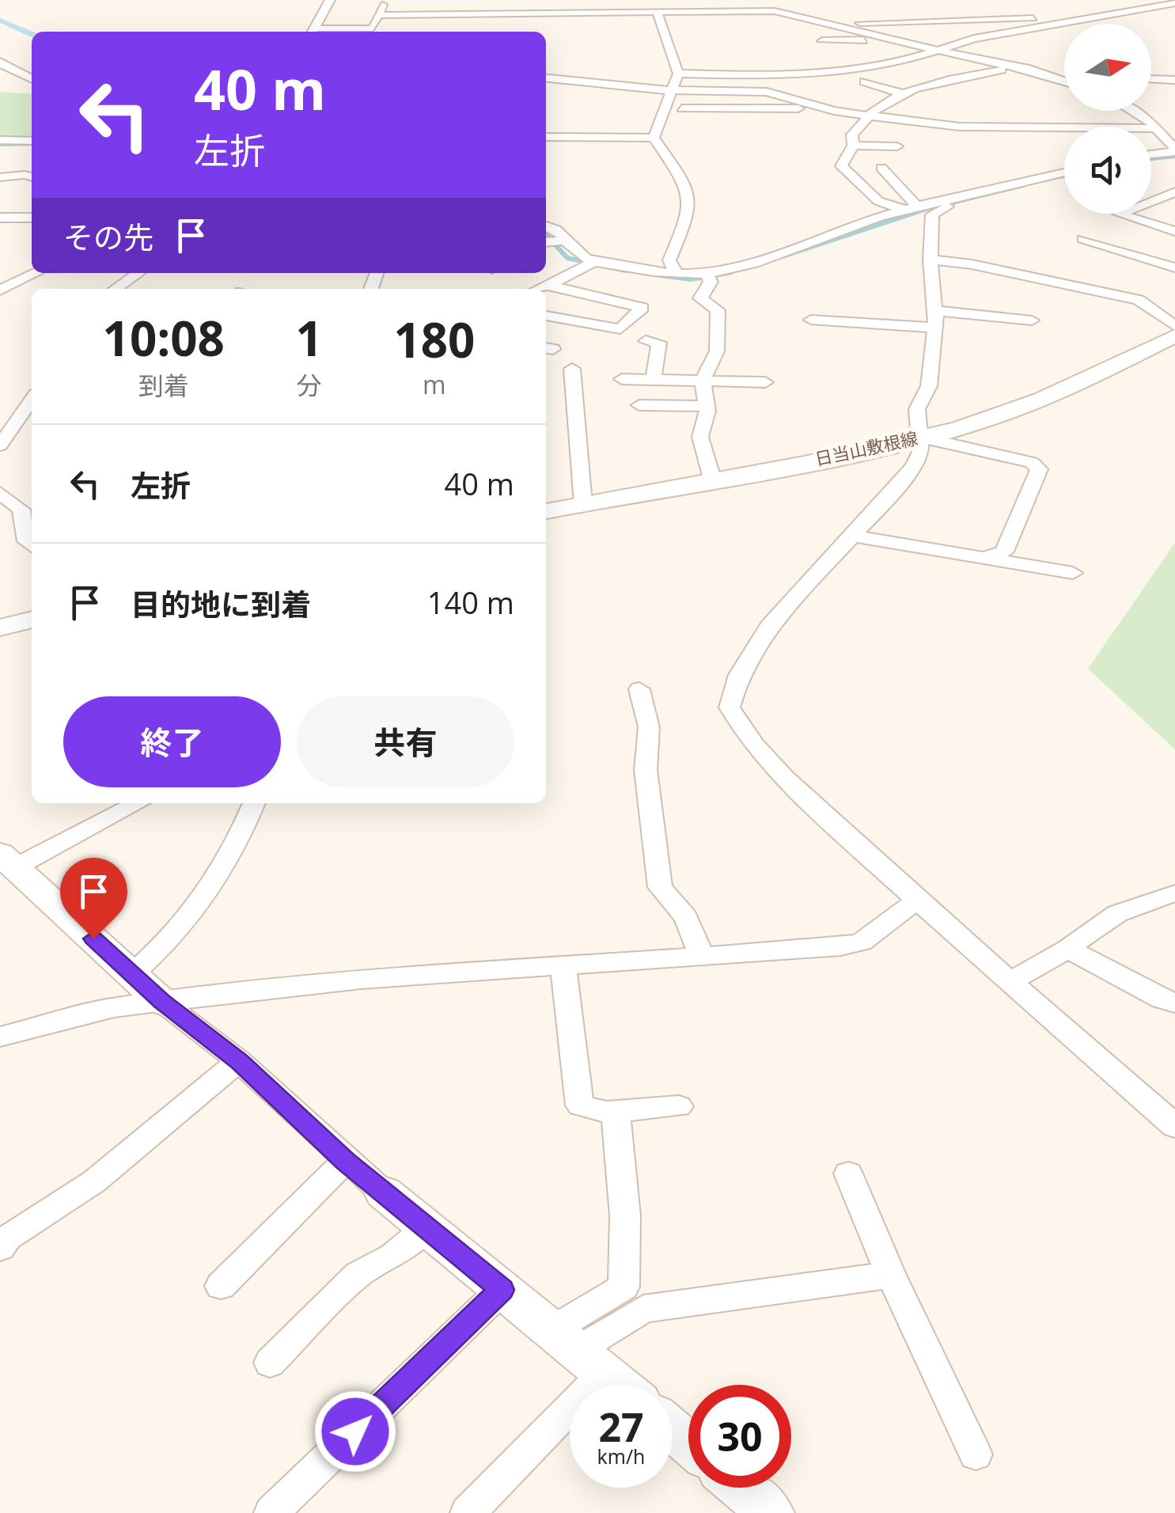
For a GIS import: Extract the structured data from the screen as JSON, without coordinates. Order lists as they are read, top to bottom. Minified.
{"streets":{"main road":["日当山敷根線"]},"north":"right","page":{"turn":["40 m","左折"],"then":"その先","eta":["10:08","到着","1","分","180","m"],"list":[{"name":"左折","value":"40 m"},{"name":"目的地に到着","value":"140 m"}],"buttons":["終了","共有"],"speed":"27 km/h","limit":"30"}}
